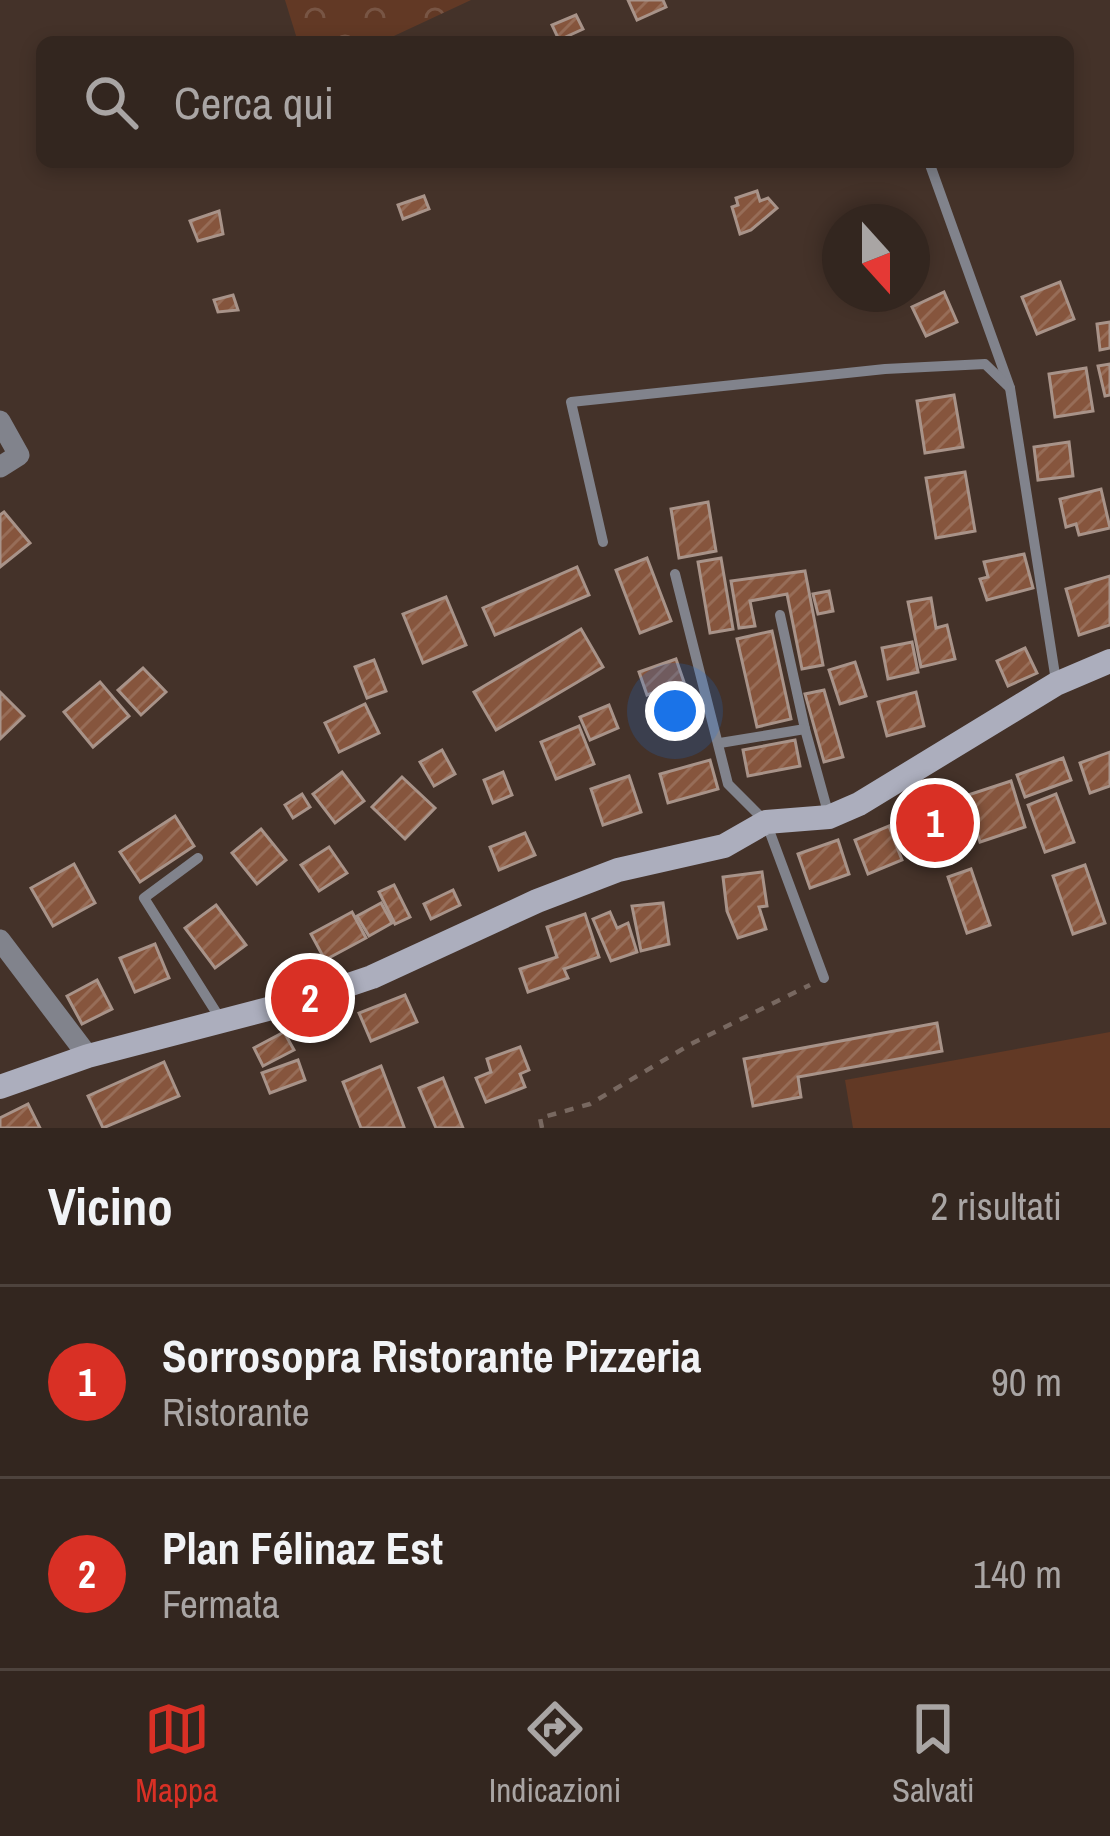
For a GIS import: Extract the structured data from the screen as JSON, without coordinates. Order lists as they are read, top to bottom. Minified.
{"north":"bottom","page":{"search":"Cerca qui","pins":["1","2"],"heading":["Vicino","2 risultati"],"list":[{"mark":"1","name":"Sorrosopra Ristorante Pizzeria","note":"Ristorante","value":"90 m"},{"mark":"2","name":"Plan Félinaz Est","note":"Fermata","value":"140 m"}],"nav":["Mappa","Indicazioni","Salvati"]}}
